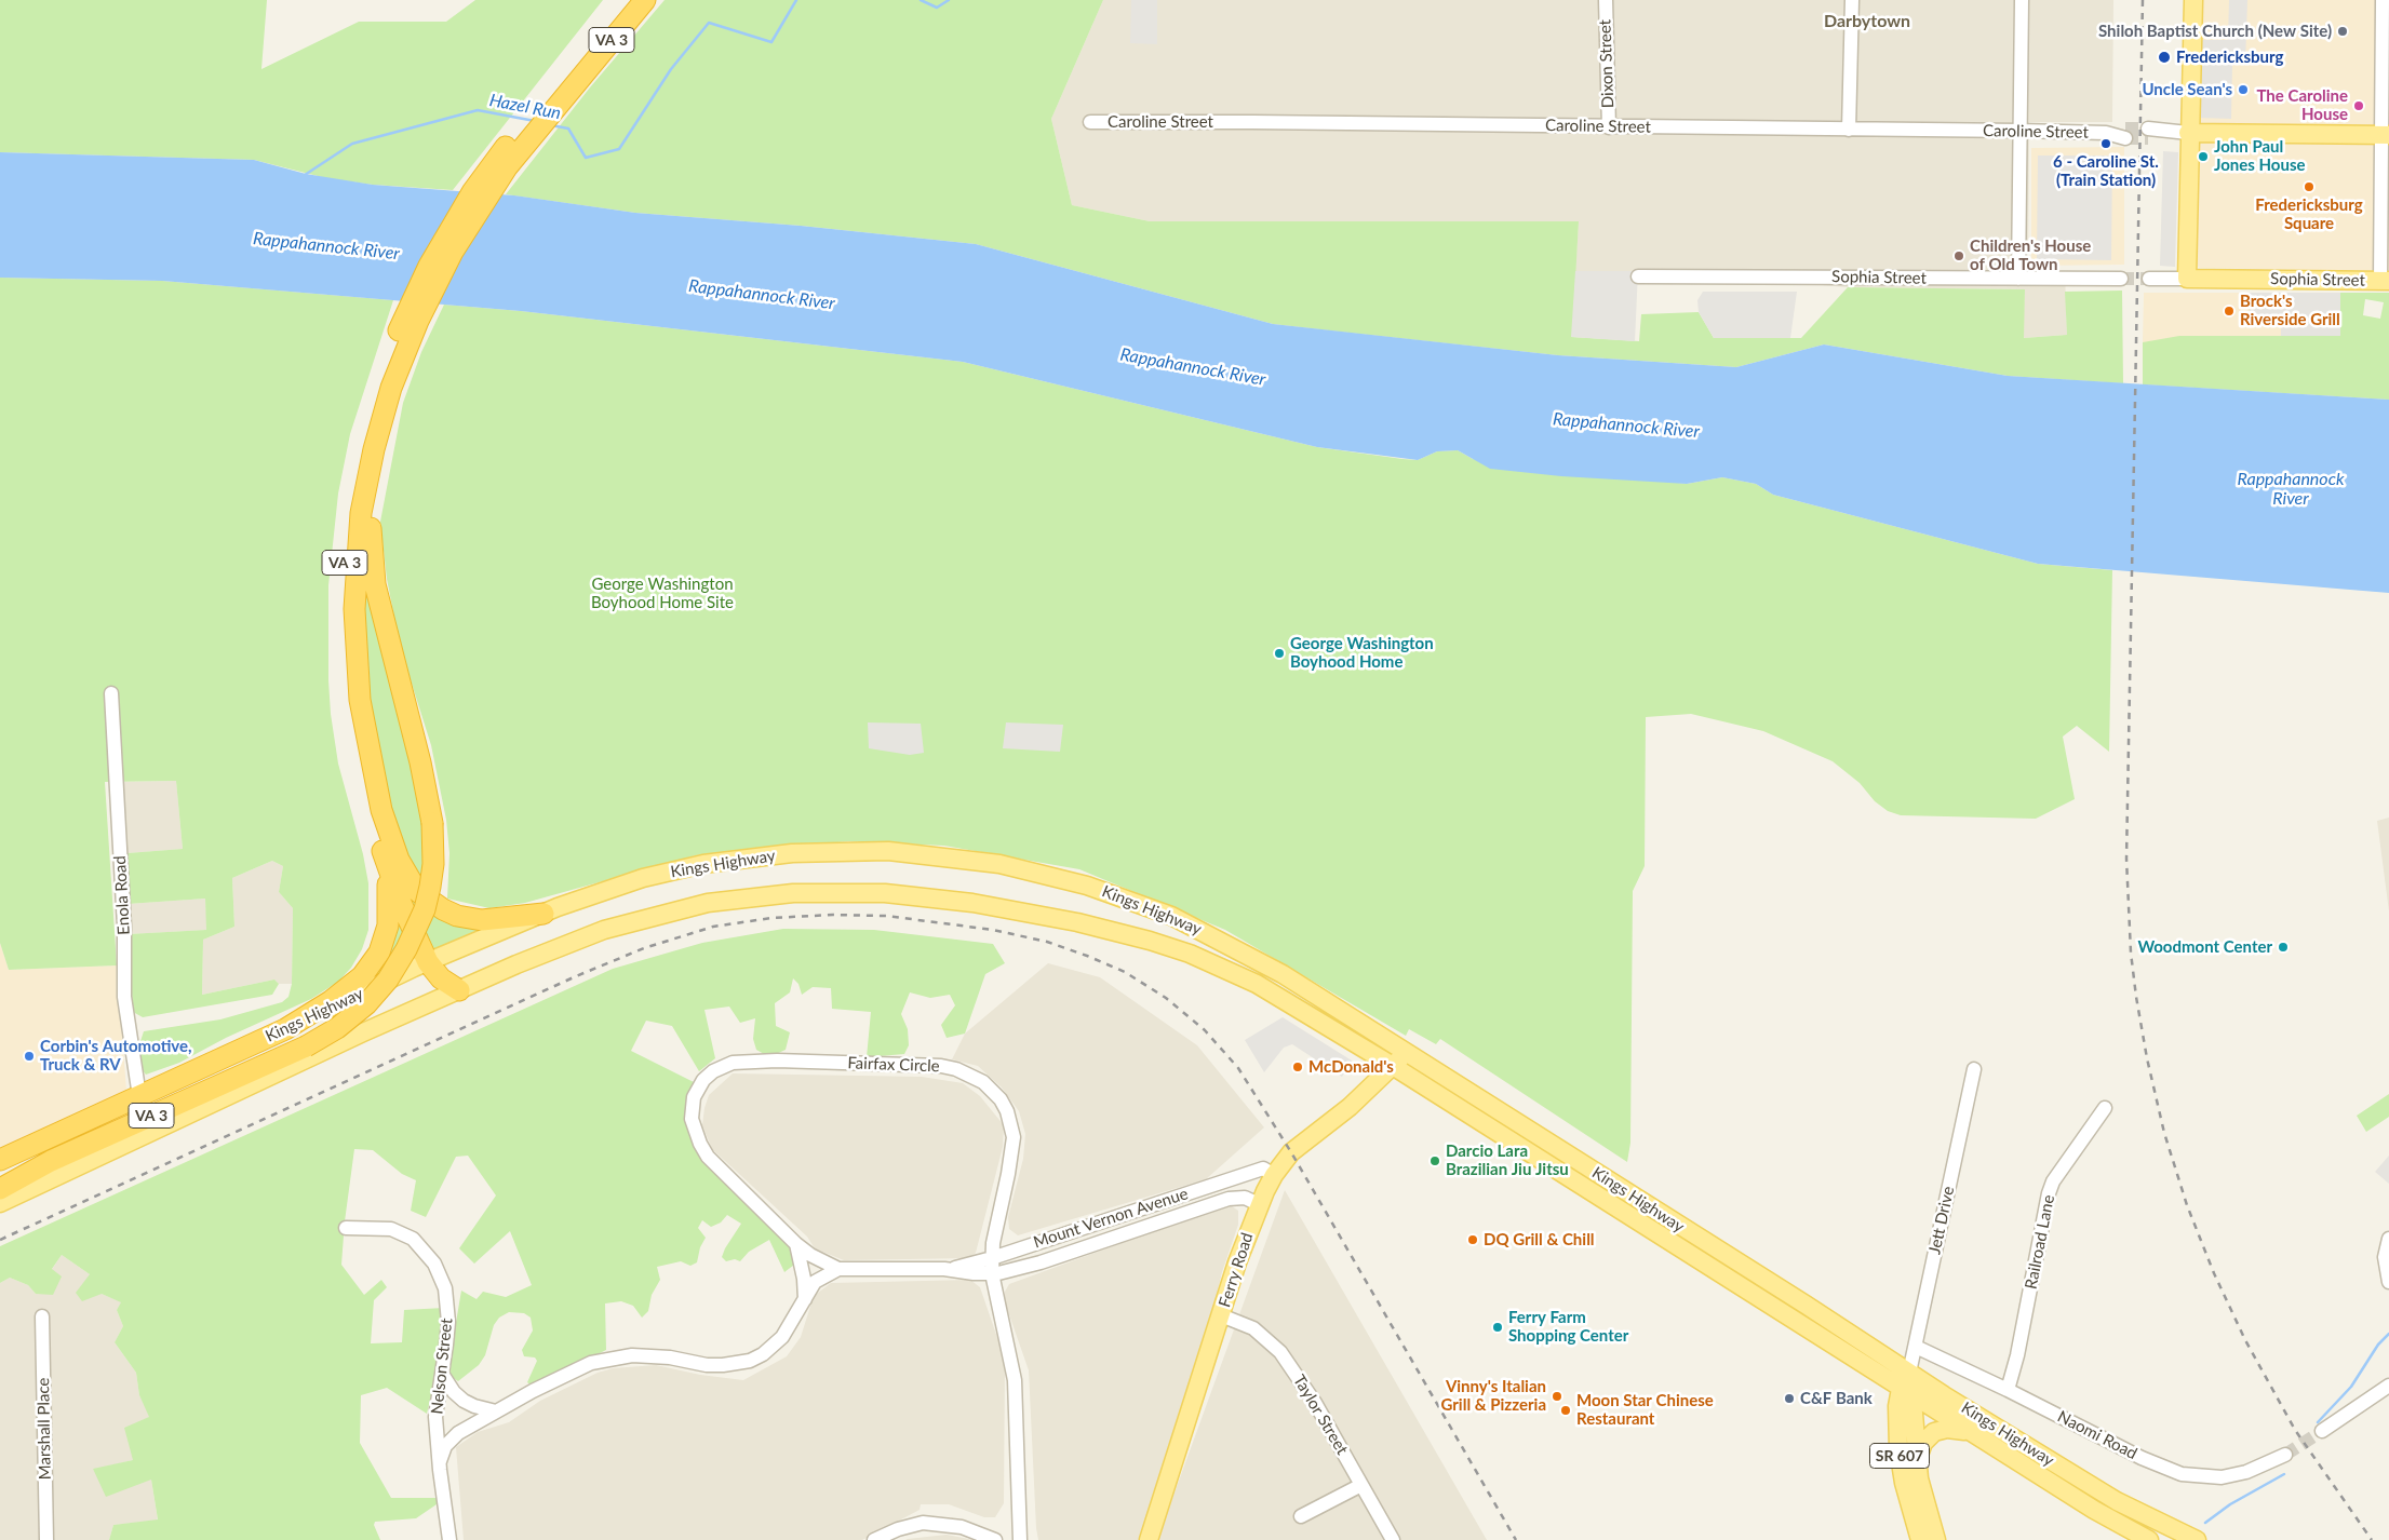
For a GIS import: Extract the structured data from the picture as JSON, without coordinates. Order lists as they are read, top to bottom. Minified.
{"streets":{"highway":["VA 3","Kings Highway"],"main road":["Sophia Street","Ferry Road","SR 607"],"street":["Dixon Street","Caroline Street","Enola Road","Fairfax Circle","Mount Vernon Avenue","Jett Drive","Railroad Lane","Nelson Street","Taylor Street","Marshall Place","Naomi Road"]},"crossings":[["VA 3","Kings Highway"],["Dixon Street","Caroline Street"],["Kings Highway","Enola Road"],["Kings Highway","Jett Drive"],["Kings Highway","Ferry Road"],["Kings Highway","SR 607"],["Fairfax Circle","Mount Vernon Avenue"],["Mount Vernon Avenue","Ferry Road"],["Jett Drive","Naomi Road"],["Jett Drive","SR 607"],["Railroad Lane","Naomi Road"],["Ferry Road","Taylor Street"]],"districts":["Darbytown"],"water":["Hazel Run","Rappahannock River"],"parks":["George Washington Boyhood Home Site"],"places":["Shiloh Baptist Church (New Site)","Fredericksburg","Uncle Sean's","The Caroline House","6 - Caroline St. (Train Station)","John Paul Jones House","Fredericksburg Square","Children's House of Old Town","Brock's Riverside Grill","George Washington Boyhood Home","Woodmont Center","Corbin's Automotive, Truck & RV","McDonald's","Darcio Lara Brazilian Jiu Jitsu","DQ Grill & Chill","Ferry Farm Shopping Center","Vinny's Italian Grill & Pizzeria","C&F Bank","Moon Star Chinese Restaurant"]}
